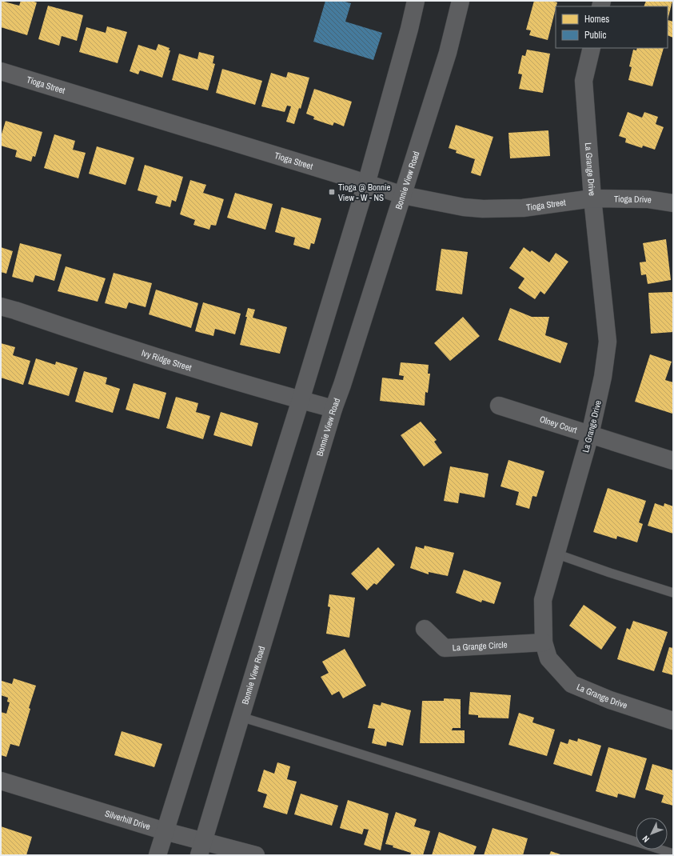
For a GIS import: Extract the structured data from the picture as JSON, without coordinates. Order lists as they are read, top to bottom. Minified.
{"streets":{"street":["Tioga Street","La Grange Drive","Bonnie View Road","Tioga Drive","Ivy Ridge Street","Olney Court","La Grange Circle","Silverhill Drive"]},"crossings":[["Tioga Street","La Grange Drive"],["Tioga Street","Bonnie View Road"],["Tioga Street","Tioga Drive"],["La Grange Drive","Tioga Drive"],["La Grange Drive","Olney Court"],["La Grange Drive","La Grange Circle"],["Bonnie View Road","Ivy Ridge Street"],["Bonnie View Road","Silverhill Drive"]],"places":{"transit":["Tioga @ Bonnie View - W - NS"]},"legend":["Homes","Public"],"north":"bottom left"}
